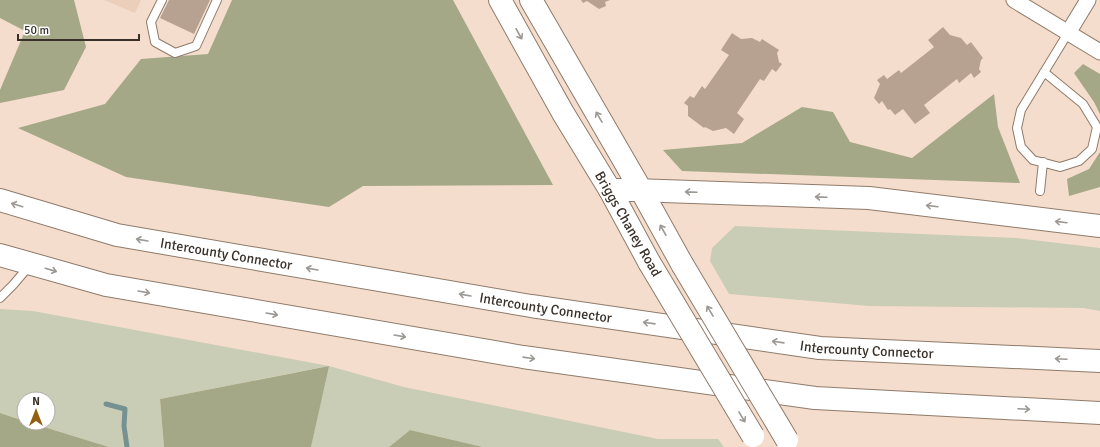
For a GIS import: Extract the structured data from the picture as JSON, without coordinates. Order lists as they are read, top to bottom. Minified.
{"streets":{"main road":["Briggs Chaney Road","Intercounty Connector"]},"scale_bar":"50 m","north":"top"}
